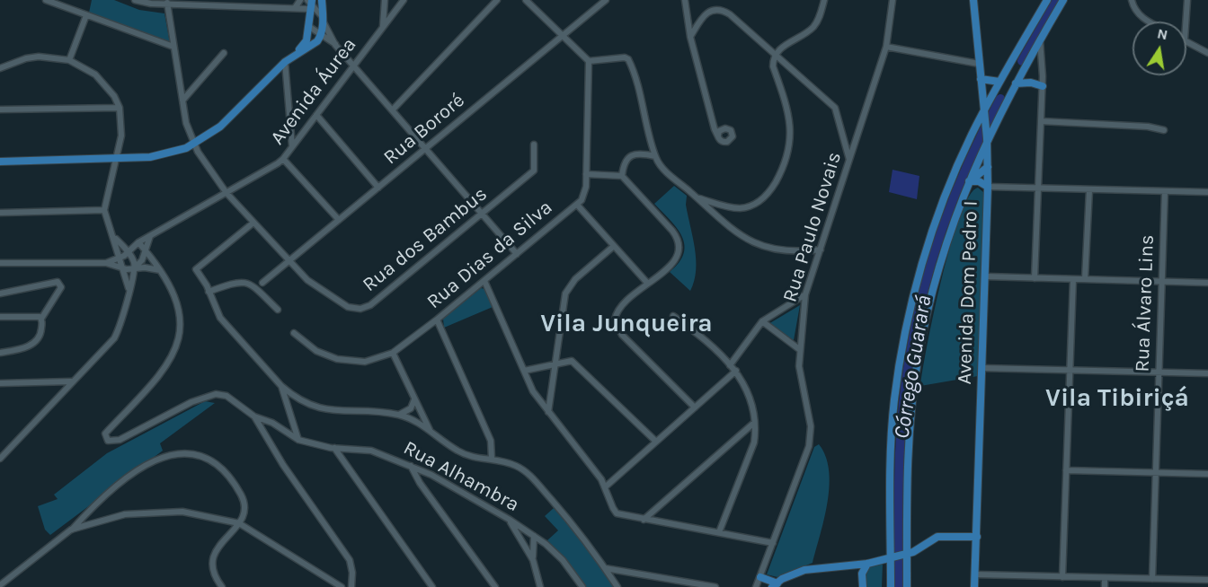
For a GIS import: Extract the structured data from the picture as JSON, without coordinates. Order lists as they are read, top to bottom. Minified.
{"streets":{"main road":["Avenida Dom Pedro I"],"street":["Avenida Áurea","Rua Bororé","Rua Paulo Novais","Rua dos Bambus","Rua Dias da Silva","Rua Álvaro Lins","Rua Alhambra"]},"crossings":[["Avenida Áurea","Rua dos Bambus"],["Rua Bororé","Rua dos Bambus"]],"districts":["Vila Junqueira","Vila Tibiriçá"],"water":["Córrego Guarará"],"north":"top"}
